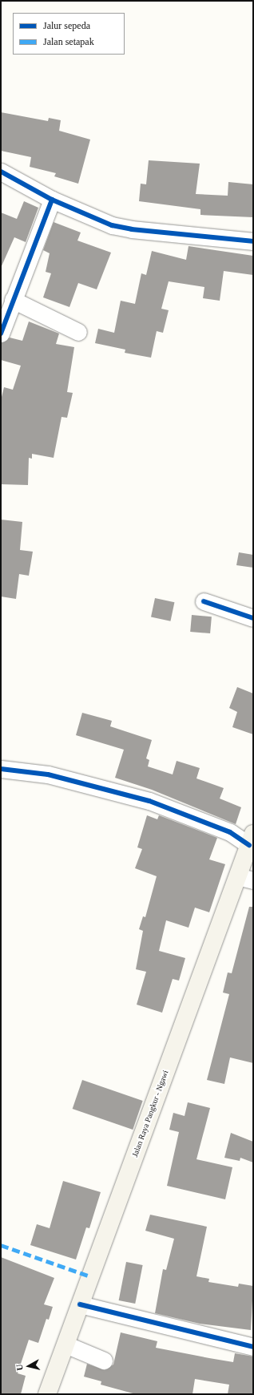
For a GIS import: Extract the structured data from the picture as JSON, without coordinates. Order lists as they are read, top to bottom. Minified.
{"streets":{"main road":["Jalan Raya Pangkur - Ngawi"]},"legend":["Jalur sepeda","Jalan setapak"],"north":"left"}
